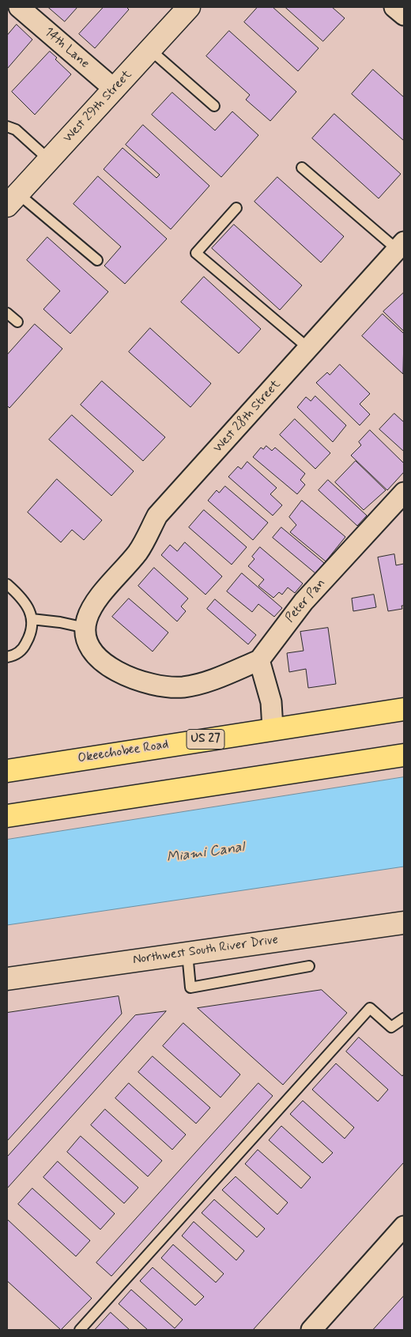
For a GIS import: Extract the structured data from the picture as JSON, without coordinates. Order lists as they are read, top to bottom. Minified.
{"streets":{"highway":["US 27","Okeechobee Road"],"street":["14th Lane","West 29th Street","West 28th Street","Peter Pan","Northwest South River Drive"]},"crossings":[["14th Lane","West 29th Street"]],"water":["Miami Canal"]}
